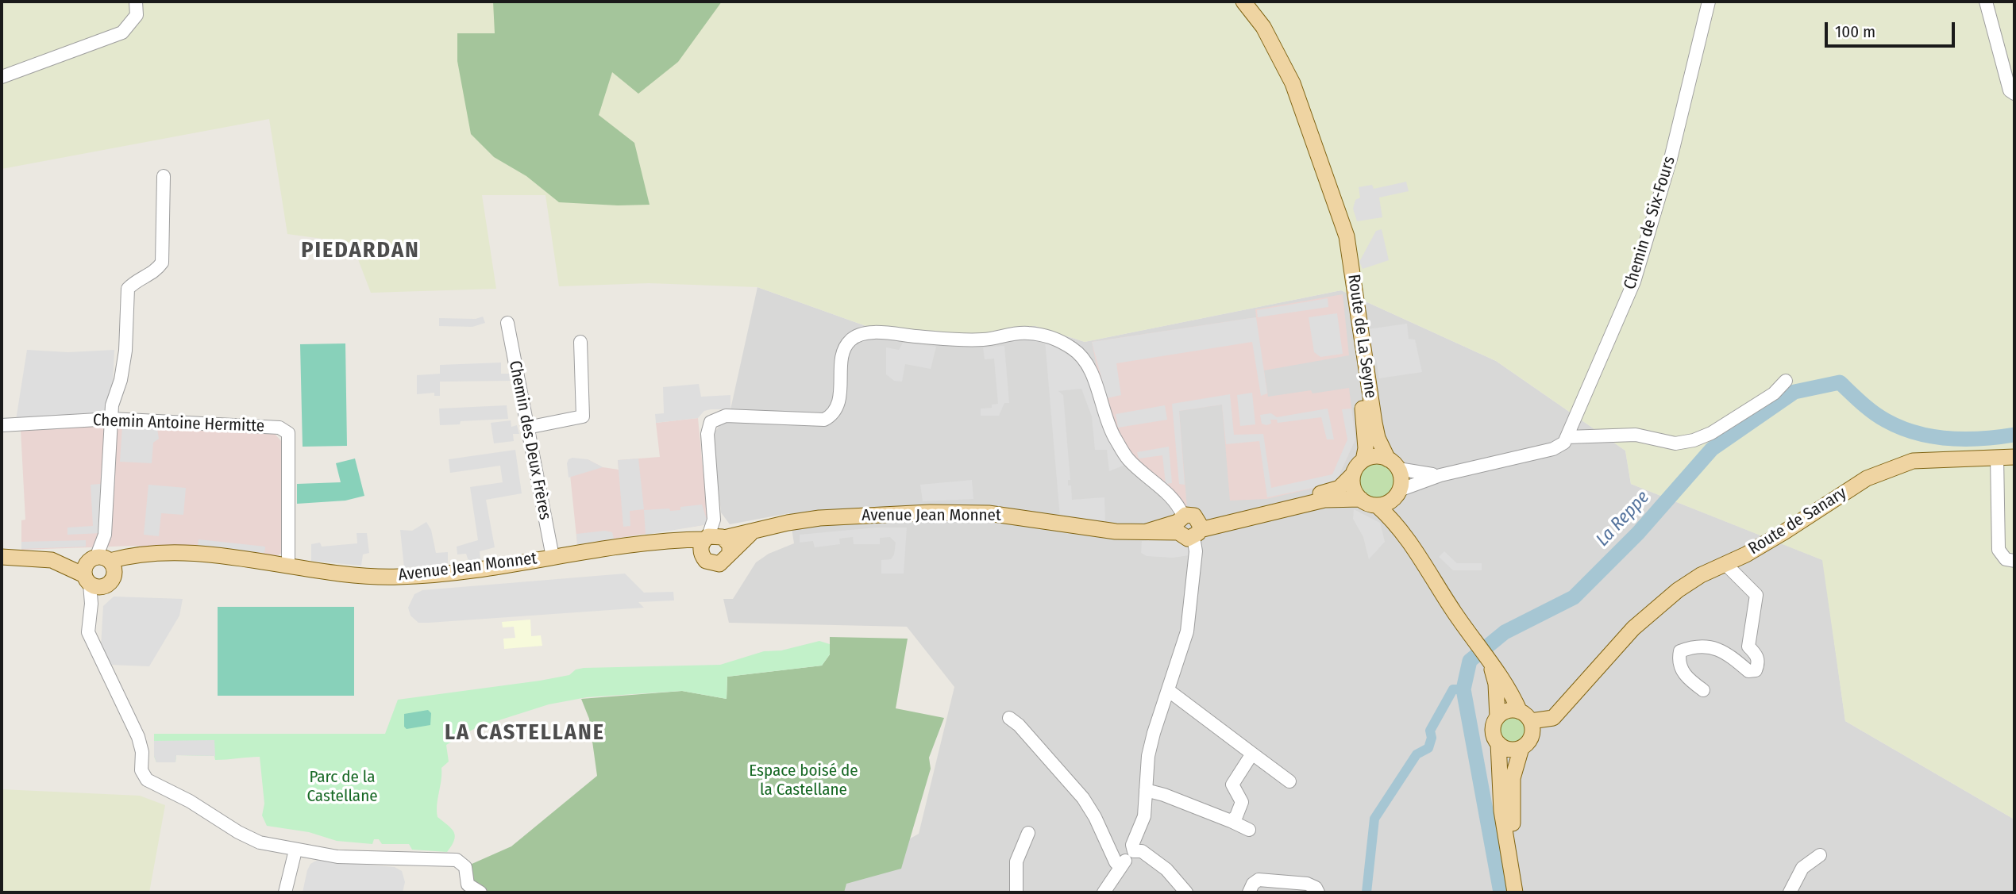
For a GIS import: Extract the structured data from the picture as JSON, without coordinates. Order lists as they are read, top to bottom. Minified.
{"streets":{"main road":["Route de La Seyne","Avenue Jean Monnet","Route de Sanary"],"street":["Chemin de Six-Fours","Chemin Antoine Hermitte","Chemin des Deux Frères"]},"crossings":[["Route de La Seyne","Avenue Jean Monnet"],["Chemin Antoine Hermitte","Avenue Jean Monnet"],["Chemin des Deux Frères","Avenue Jean Monnet"]],"districts":["PIEDARDAN","LA CASTELLANE"],"water":["La Reppe"],"parks":["Espace boisé de la Castellane","Parc de la Castellane"],"scale_bar":"100 m"}
